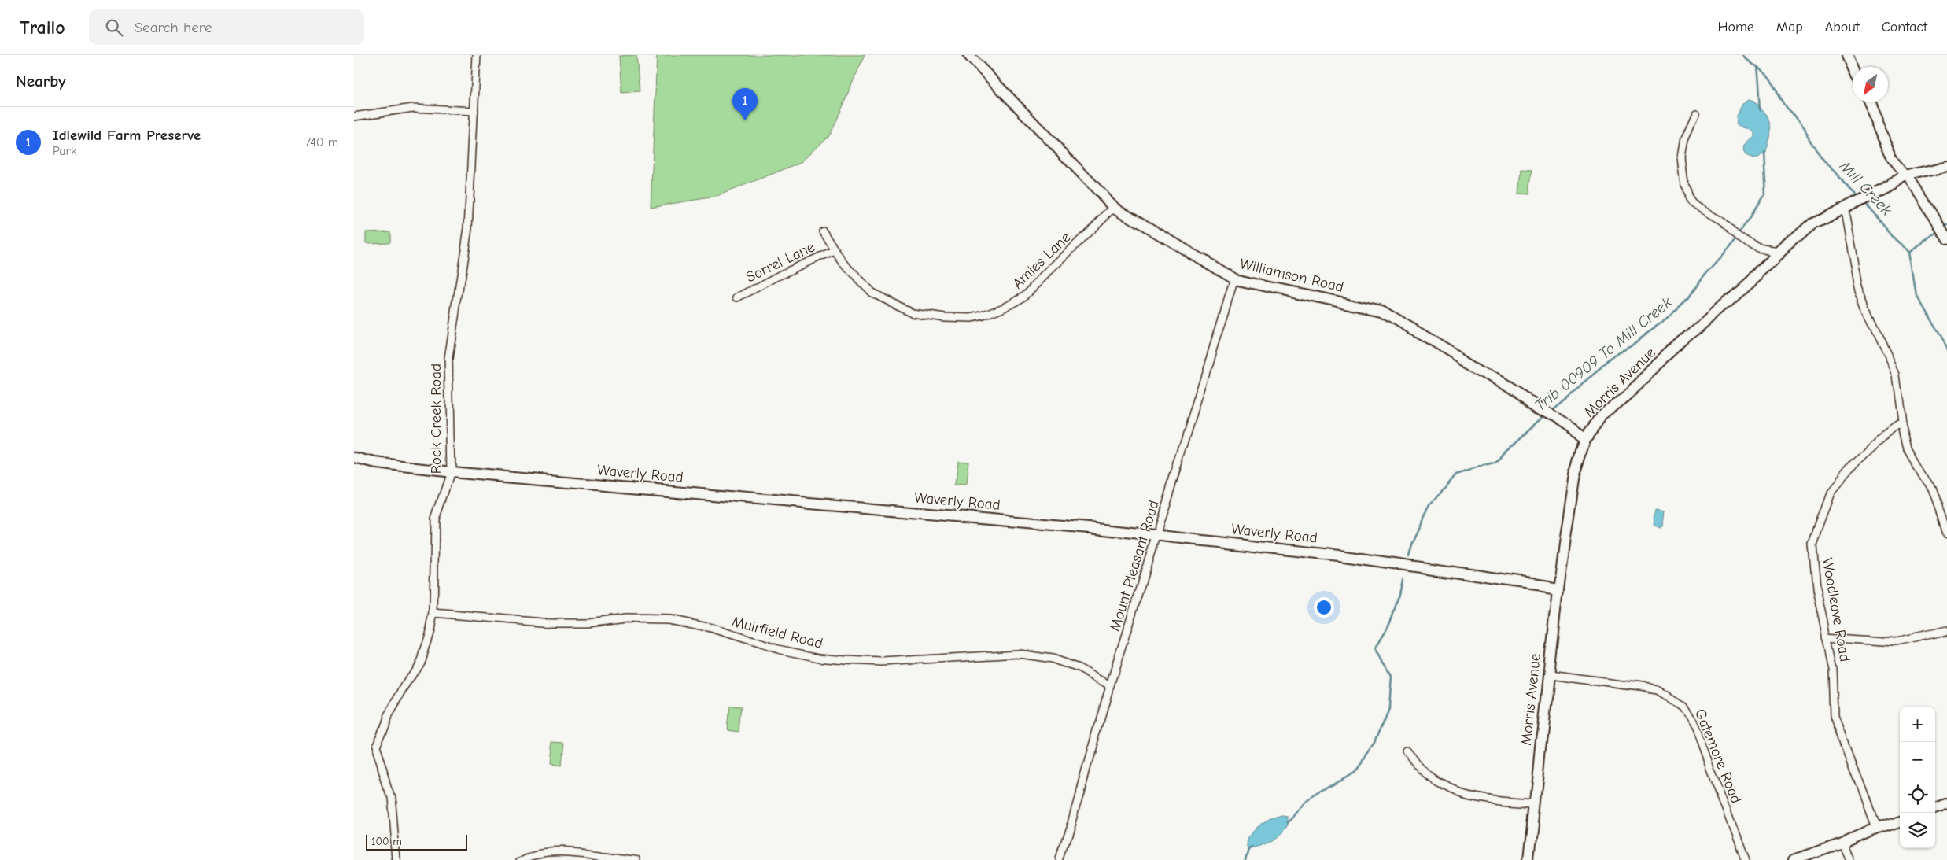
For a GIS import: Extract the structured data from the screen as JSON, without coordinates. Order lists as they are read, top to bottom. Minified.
{"streets":{"street":["Amies Lane","Sorrel Lane","Williamson Road","Morris Avenue","Rock Creek Road","Waverly Road","Mount Pleasant Road","Woodleave Road","Muirfield Road","Gatemore Road"]},"crossings":[["Amies Lane","Sorrel Lane"],["Amies Lane","Williamson Road"],["Williamson Road","Morris Avenue"],["Williamson Road","Mount Pleasant Road"],["Morris Avenue","Waverly Road"],["Morris Avenue","Gatemore Road"],["Rock Creek Road","Waverly Road"],["Rock Creek Road","Muirfield Road"],["Waverly Road","Mount Pleasant Road"],["Mount Pleasant Road","Muirfield Road"]],"water":["Mill Creek","Trib 00909 To Mill Creek"],"scale_bar":"100 m","north":"bottom left","page":{"header":"Trailo","search":"Search here","nav":["Home","Map","About","Contact"],"heading":"Nearby","pins":"1","list":[{"mark":"1","name":"Idlewild Farm Preserve","note":"Park","value":"740 m"}],"map_buttons":["+","−"],"scale":"100 m"}}
